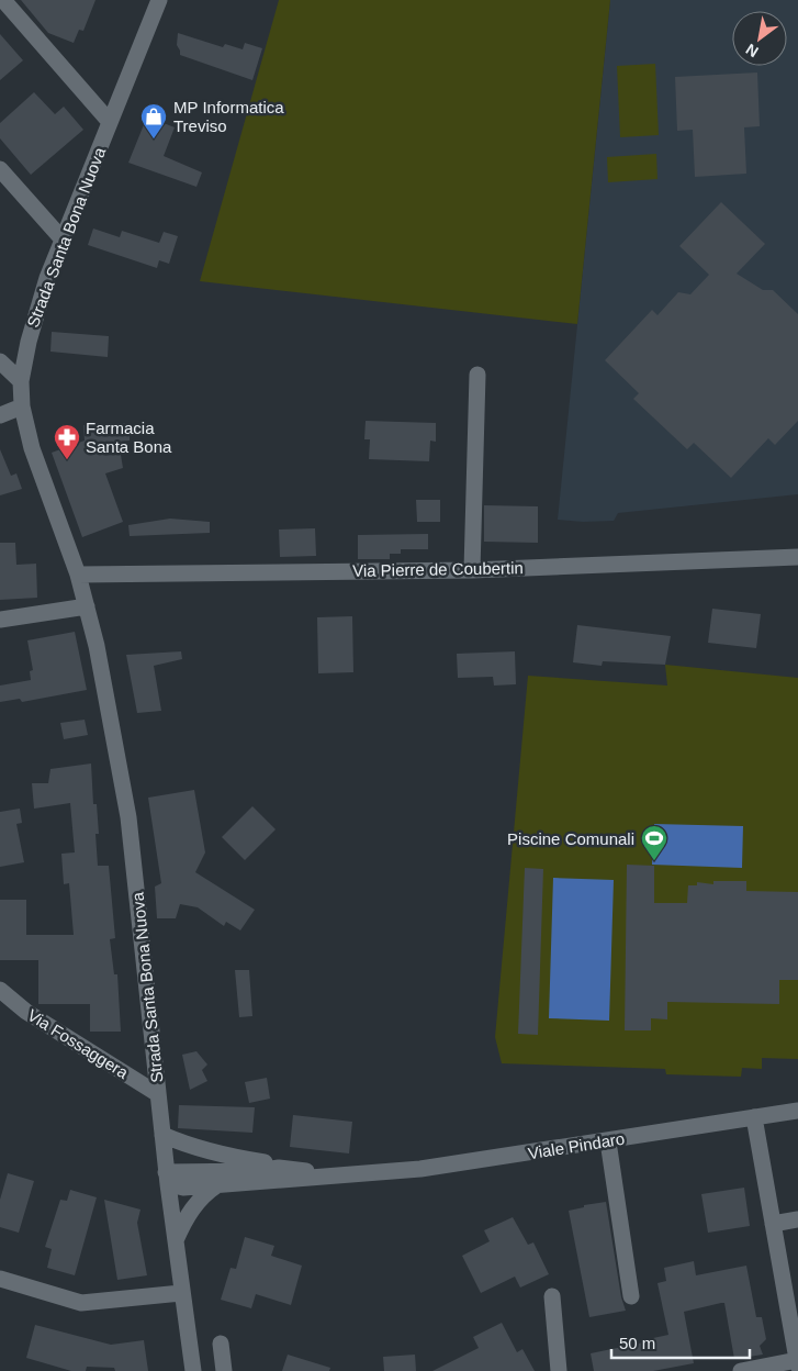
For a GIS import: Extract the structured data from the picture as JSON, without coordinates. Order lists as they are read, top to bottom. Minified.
{"streets":{"street":["Strada Santa Bona Nuova","Via Pierre de Coubertin","Via Fossaggera","Viale Pindaro"]},"crossings":[["Strada Santa Bona Nuova","Via Pierre de Coubertin"],["Strada Santa Bona Nuova","Via Fossaggera"],["Strada Santa Bona Nuova","Viale Pindaro"]],"places":{"shop":["MP Informatica Treviso"],"pharmacy":["Farmacia Santa Bona"],"sports":["Piscine Comunali"]},"scale_bar":"50 m","north":"bottom left"}
